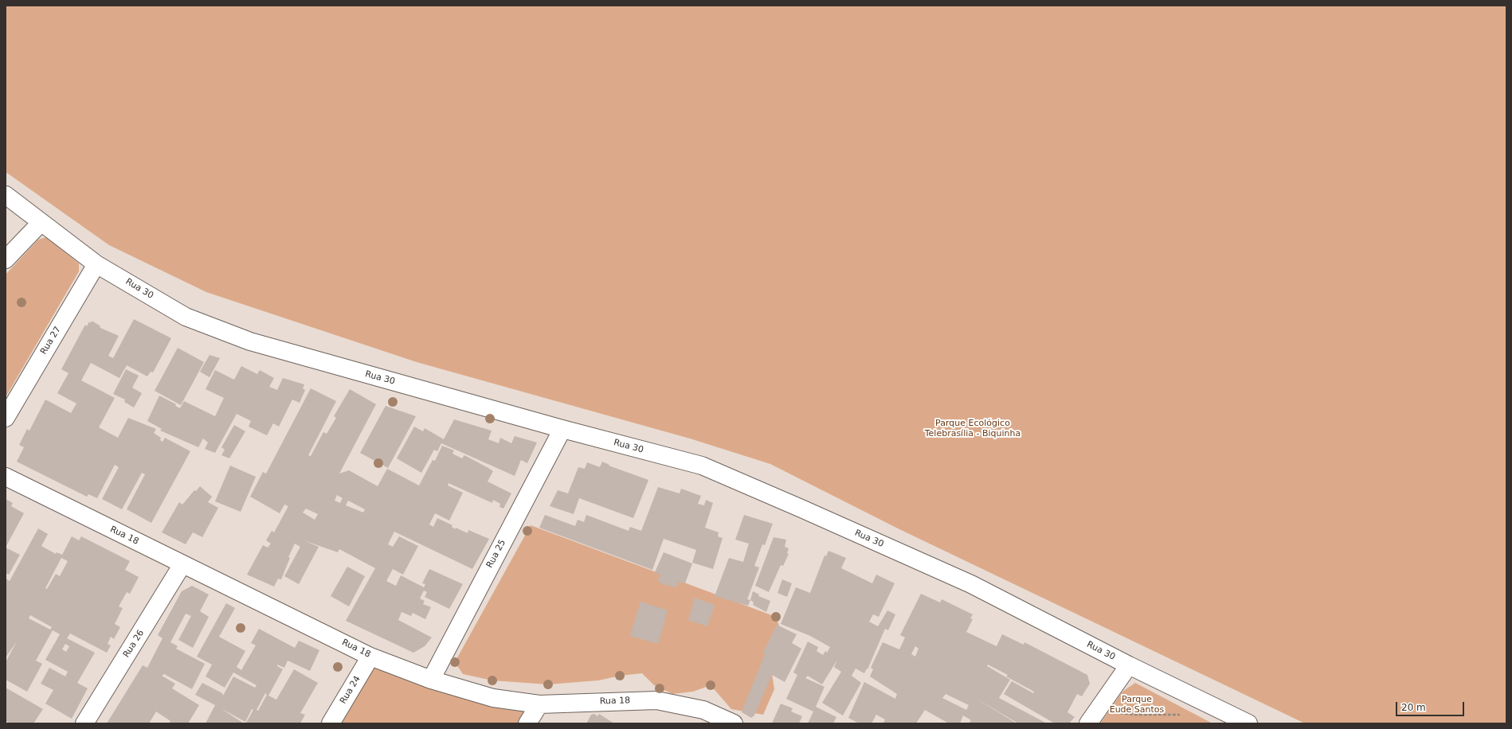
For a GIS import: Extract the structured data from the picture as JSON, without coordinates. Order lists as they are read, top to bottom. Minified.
{"streets":{"street":["Rua 30","Rua 27","Rua 18","Rua 25","Rua 26","Rua 24"]},"crossings":[["Rua 30","Rua 27"],["Rua 30","Rua 25"],["Rua 18","Rua 25"],["Rua 18","Rua 26"],["Rua 18","Rua 24"]],"parks":["Parque Ecológico Telebrasília - Biquinha","Parque Eude Santos"],"scale_bar":"20 m"}
